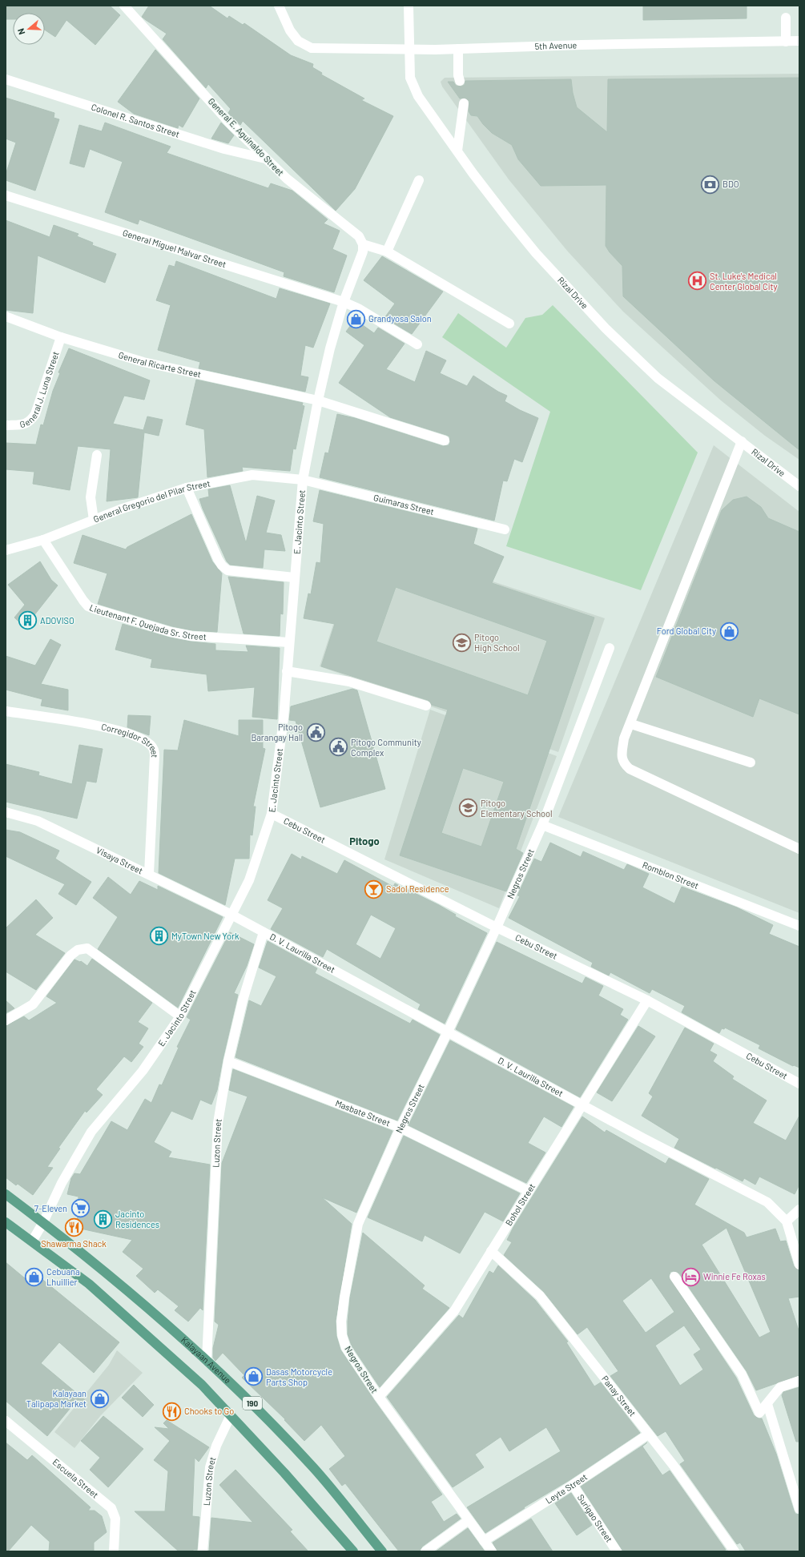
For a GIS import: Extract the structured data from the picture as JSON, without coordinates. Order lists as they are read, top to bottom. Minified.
{"streets":{"main road":["Kalayaan Avenue","190"],"street":["5th Avenue","Colonel R. Santos Street","General E. Aguinaldo Street","General Miguel Malvar Street","Rizal Drive","General Ricarte Street","General J. Luna Street","General Gregorio del Pilar Street","Guimaras Street","E. Jacinto Street","Lieutenant F. Quejada Sr. Street","Corregidor Street","Cebu Street","Visaya Street","Negros Street","Romblon Street","D. V. Laurilla Street","Masbate Street","Luzon Street","Bohol Street","Panay Street","Escuela Street","Leyte Street","Surigao Street"]},"crossings":[["5th Avenue","Rizal Drive"],["Colonel R. Santos Street","General E. Aguinaldo Street"],["General E. Aguinaldo Street","E. Jacinto Street"],["General Miguel Malvar Street","E. Jacinto Street"],["General Ricarte Street","General J. Luna Street"],["General Ricarte Street","E. Jacinto Street"],["General Gregorio del Pilar Street","Guimaras Street"],["General Gregorio del Pilar Street","E. Jacinto Street"],["General Gregorio del Pilar Street","Lieutenant F. Quejada Sr. Street"],["Guimaras Street","E. Jacinto Street"],["E. Jacinto Street","Lieutenant F. Quejada Sr. Street"],["E. Jacinto Street","Cebu Street"],["E. Jacinto Street","Visaya Street"],["E. Jacinto Street","D. V. Laurilla Street"],["E. Jacinto Street","Kalayaan Avenue"],["E. Jacinto Street","190"],["Corregidor Street","Visaya Street"],["Cebu Street","Negros Street"],["Cebu Street","Bohol Street"],["Visaya Street","D. V. Laurilla Street"],["Negros Street","Romblon Street"],["Negros Street","D. V. Laurilla Street"],["Negros Street","Masbate Street"],["Negros Street","Bohol Street"],["Negros Street","Leyte Street"],["D. V. Laurilla Street","Luzon Street"],["D. V. Laurilla Street","Bohol Street"],["Masbate Street","Luzon Street"],["Masbate Street","Bohol Street"],["Luzon Street","Kalayaan Avenue"],["Luzon Street","190"],["Bohol Street","Panay Street"],["Panay Street","Leyte Street"],["Leyte Street","Surigao Street"]],"districts":["Pitogo"],"places":{"bank":["BDO"],"hospital":["St. Luke's Medical Center Global City"],"shop":["Grandyosa Salon","Ford Global City","Cebuana Lhuillier","Dasas Motorcycle Parts Shop","Kalayaan Talipapa Market"],"building":["ADOVISO","MyTown New York","Jacinto Residences"],"school or university":["Pitogo High School","Pitogo Elementary School"],"public building":["Pitogo Barangay Hall","Pitogo Community Complex"],"bar":["Sadol Residence"],"supermarket":["7-Eleven"],"restaurant":["Shawarma Shack","Chooks to Go"],"hotel":["Winnie Fe Roxas"]},"north":"left"}
